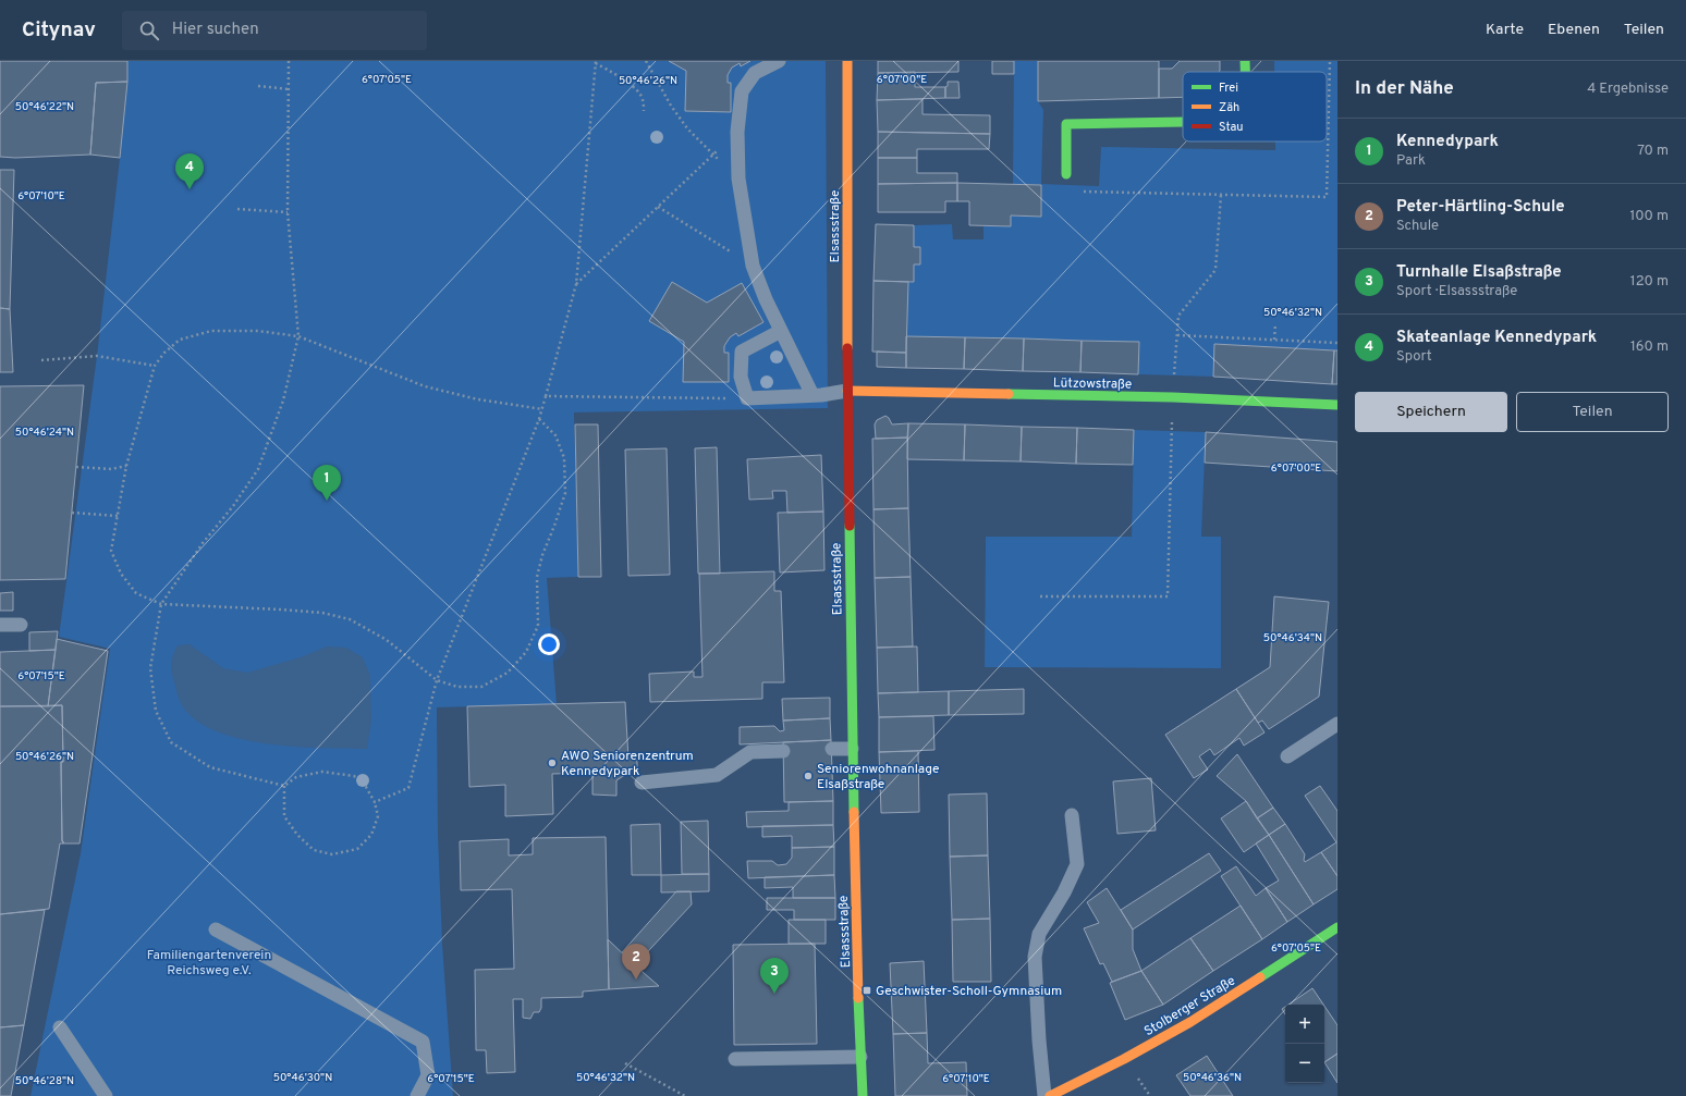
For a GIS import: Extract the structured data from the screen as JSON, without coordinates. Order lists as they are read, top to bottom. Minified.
{"streets":{"street":["Elsassstraße","Lützowstraße","Stolberger Straße"]},"crossings":[["Elsassstraße","Lützowstraße"]],"parks":["Familiengartenverein Reichsweg e.V."],"places":{"other":["AWO Seniorenzentrum Kennedypark","Seniorenwohnanlage Elsaßstraße"],"transit":["Geschwister-Scholl-Gymnasium"]},"legend":["Frei","Zäh","Stau"],"page":{"header":"Citynav","search":"Hier suchen","nav":["Karte","Ebenen","Teilen"],"heading":["In der Nähe","4 Ergebnisse"],"list":[{"mark":"1","name":"Kennedypark","note":"Park","value":"70 m"},{"mark":"2","name":"Peter-Härtling-Schule","note":"Schule","value":"100 m"},{"mark":"3","name":"Turnhalle Elsaßstraße","note":"Sport · Elsassstraße","value":"120 m"},{"mark":"4","name":"Skateanlage Kennedypark","note":"Sport","value":"160 m"}],"pins":["4","1","2","3"],"buttons":["Speichern","Teilen"],"map_buttons":["+","−"]},"coordinates":["6°07'00\"E","6°07'05\"E","50°46'26\"N","50°46'22\"N","6°07'10\"E","50°46'32\"N","50°46'24\"N","50°46'34\"N","6°07'15\"E","50°46'30\"N","50°46'36\"N","50°46'28\"N"]}
